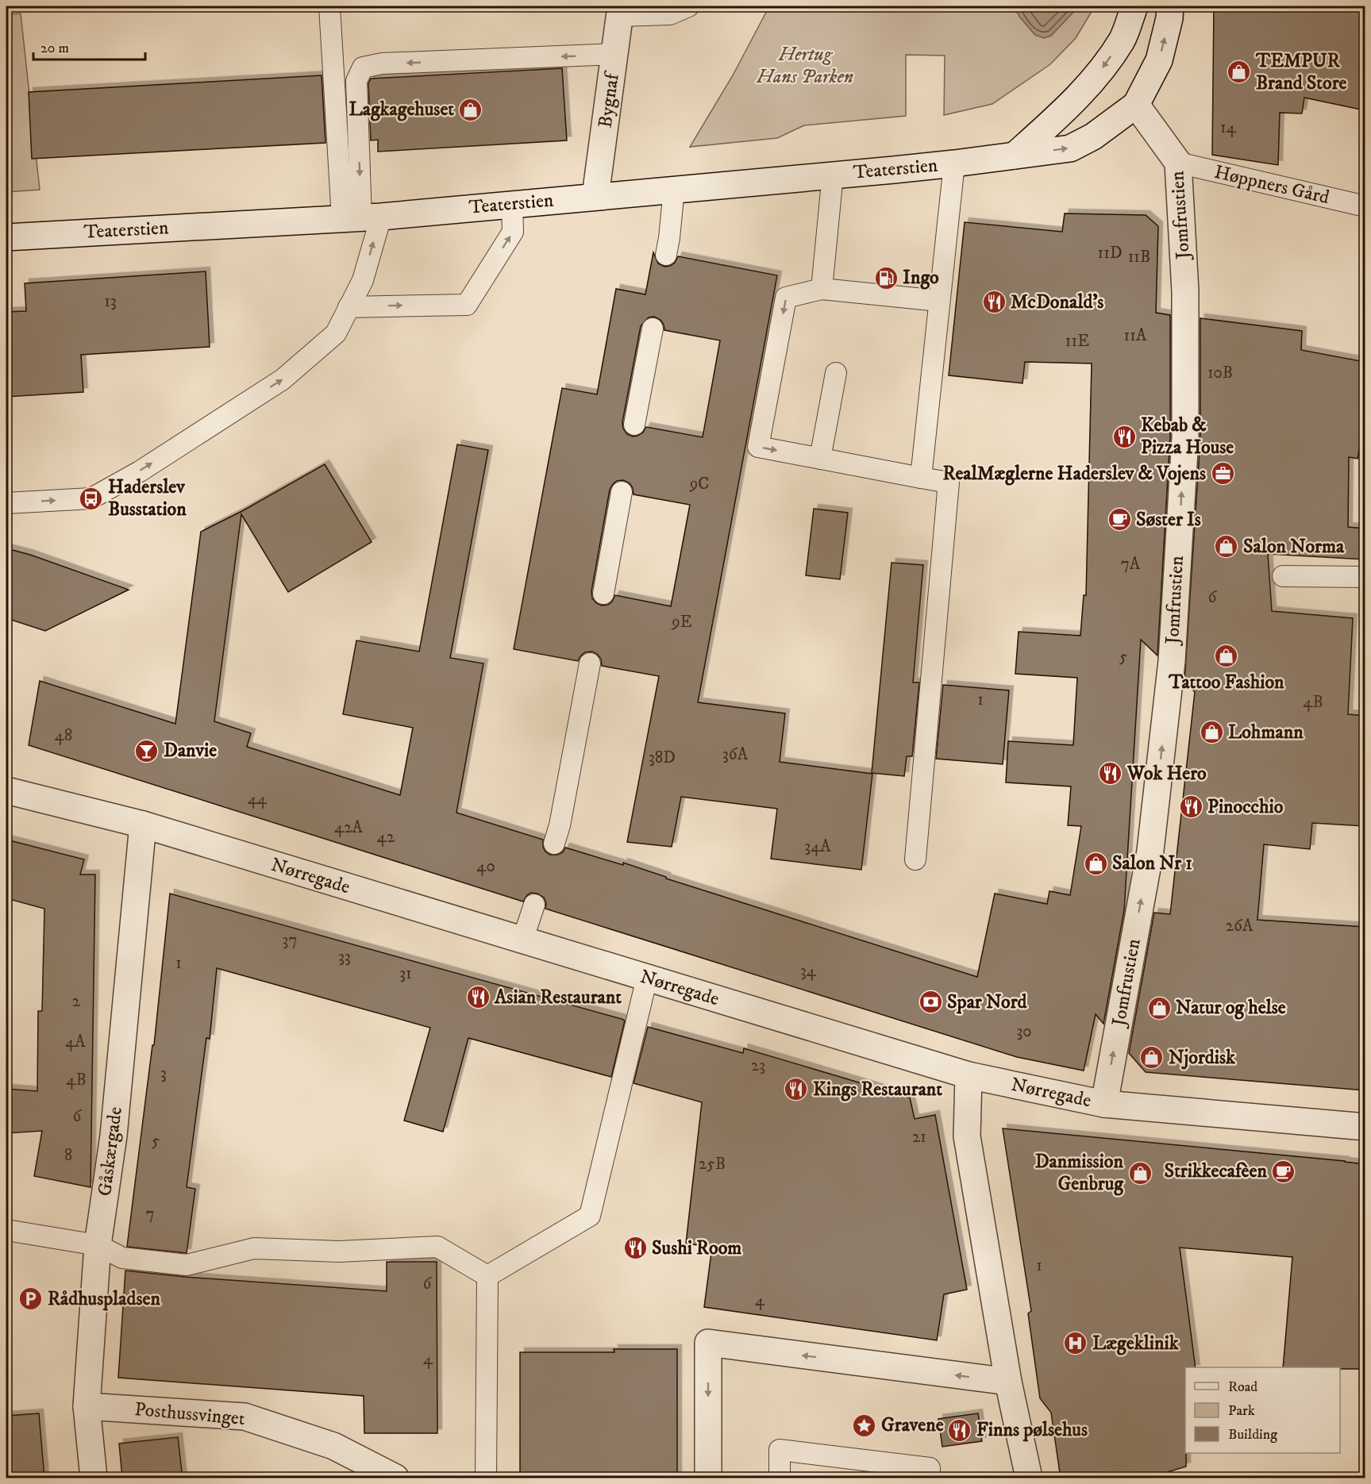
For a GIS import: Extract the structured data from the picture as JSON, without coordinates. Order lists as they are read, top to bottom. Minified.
{"streets":{"street":["Bygnaf","Teaterstien","Jomfrustien","Nørregade","Gåskærgade","Posthussvinget"],"lane":["Høppners Gård"]},"crossings":[["Bygnaf","Teaterstien"],["Høppners Gård","Jomfrustien"],["Jomfrustien","Nørregade"],["Nørregade","Gåskærgade"],["Gåskærgade","Posthussvinget"]],"one_way":["Jomfrustien"],"parks":["Hertug Hans Parken"],"places":{"shop":["TEMPUR Brand Store","Lagkagehuset","Salon Norma","Tattoo Fashion","Lohmann","Salon Nr 1","Natur og helse","Njordisk","Danmission Genbrug"],"fuel station":["Ingo"],"restaurant":["McDonald's","Kebab & Pizza House","Wok Hero","Pinocchio","Asian Restaurant","Kings Restaurant","Sushi Room","Finns pølsehus"],"office":["RealMæglerne Haderslev & Vojens"],"bus stop":["Haderslev Busstation"],"cafe":["Søster Is","Strikkecafèen"],"bar":["Danvie"],"bank":["Spar Nord"],"parking":["Rådhuspladsen"],"hospital":["Lægeklinik"],"place":["Gravene"]},"house_numbers":["14","11D","11B","13","11A","11E","10B","9C","7A","6","9E","5","1","4B","48","36A","38D","44","42A","42","34A","40","26A","37","33","1","34","31","2","30","4A","23","3","4B","6","21","5","8","25B","7","1","6","4","4"],"legend":["Road","Park","Building"],"scale_bar":"20 m"}
